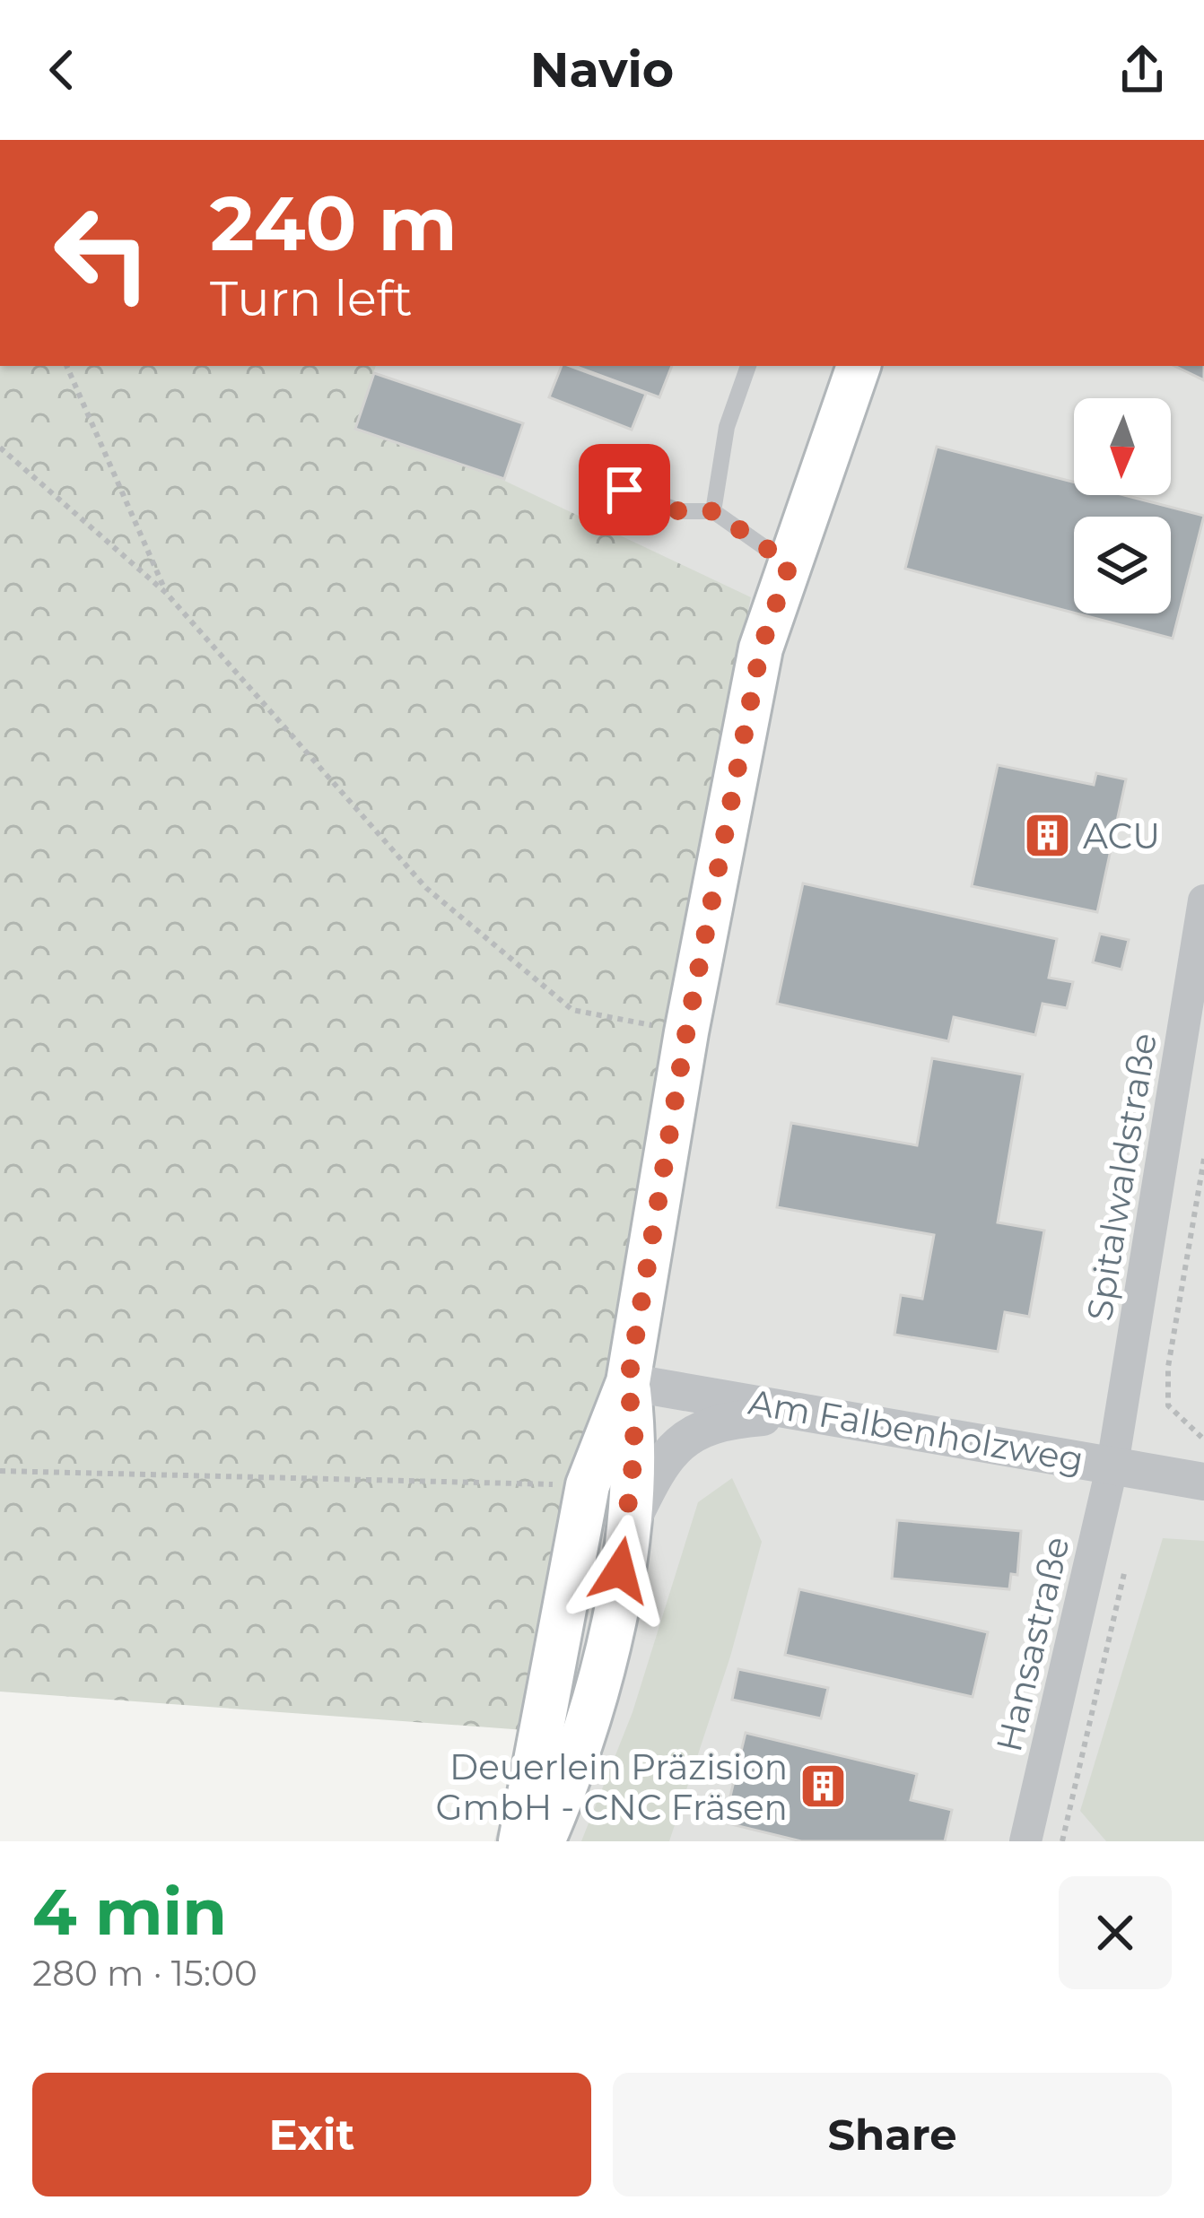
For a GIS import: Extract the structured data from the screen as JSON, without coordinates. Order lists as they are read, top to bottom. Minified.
{"streets":{"street":["Spitalwaldstraße","Am Falbenholzweg","Hansastraße"]},"crossings":[["Spitalwaldstraße","Am Falbenholzweg"],["Spitalwaldstraße","Hansastraße"],["Am Falbenholzweg","Hansastraße"]],"places":{"building":["ACU","Deuerlein Präzision GmbH - CNC Fräsen"]},"north":"bottom","page":{"header":"Navio","turn":["240 m","Turn left"],"heading":["4 min","280 m · 15:00"],"buttons":["Exit","Share"]}}
